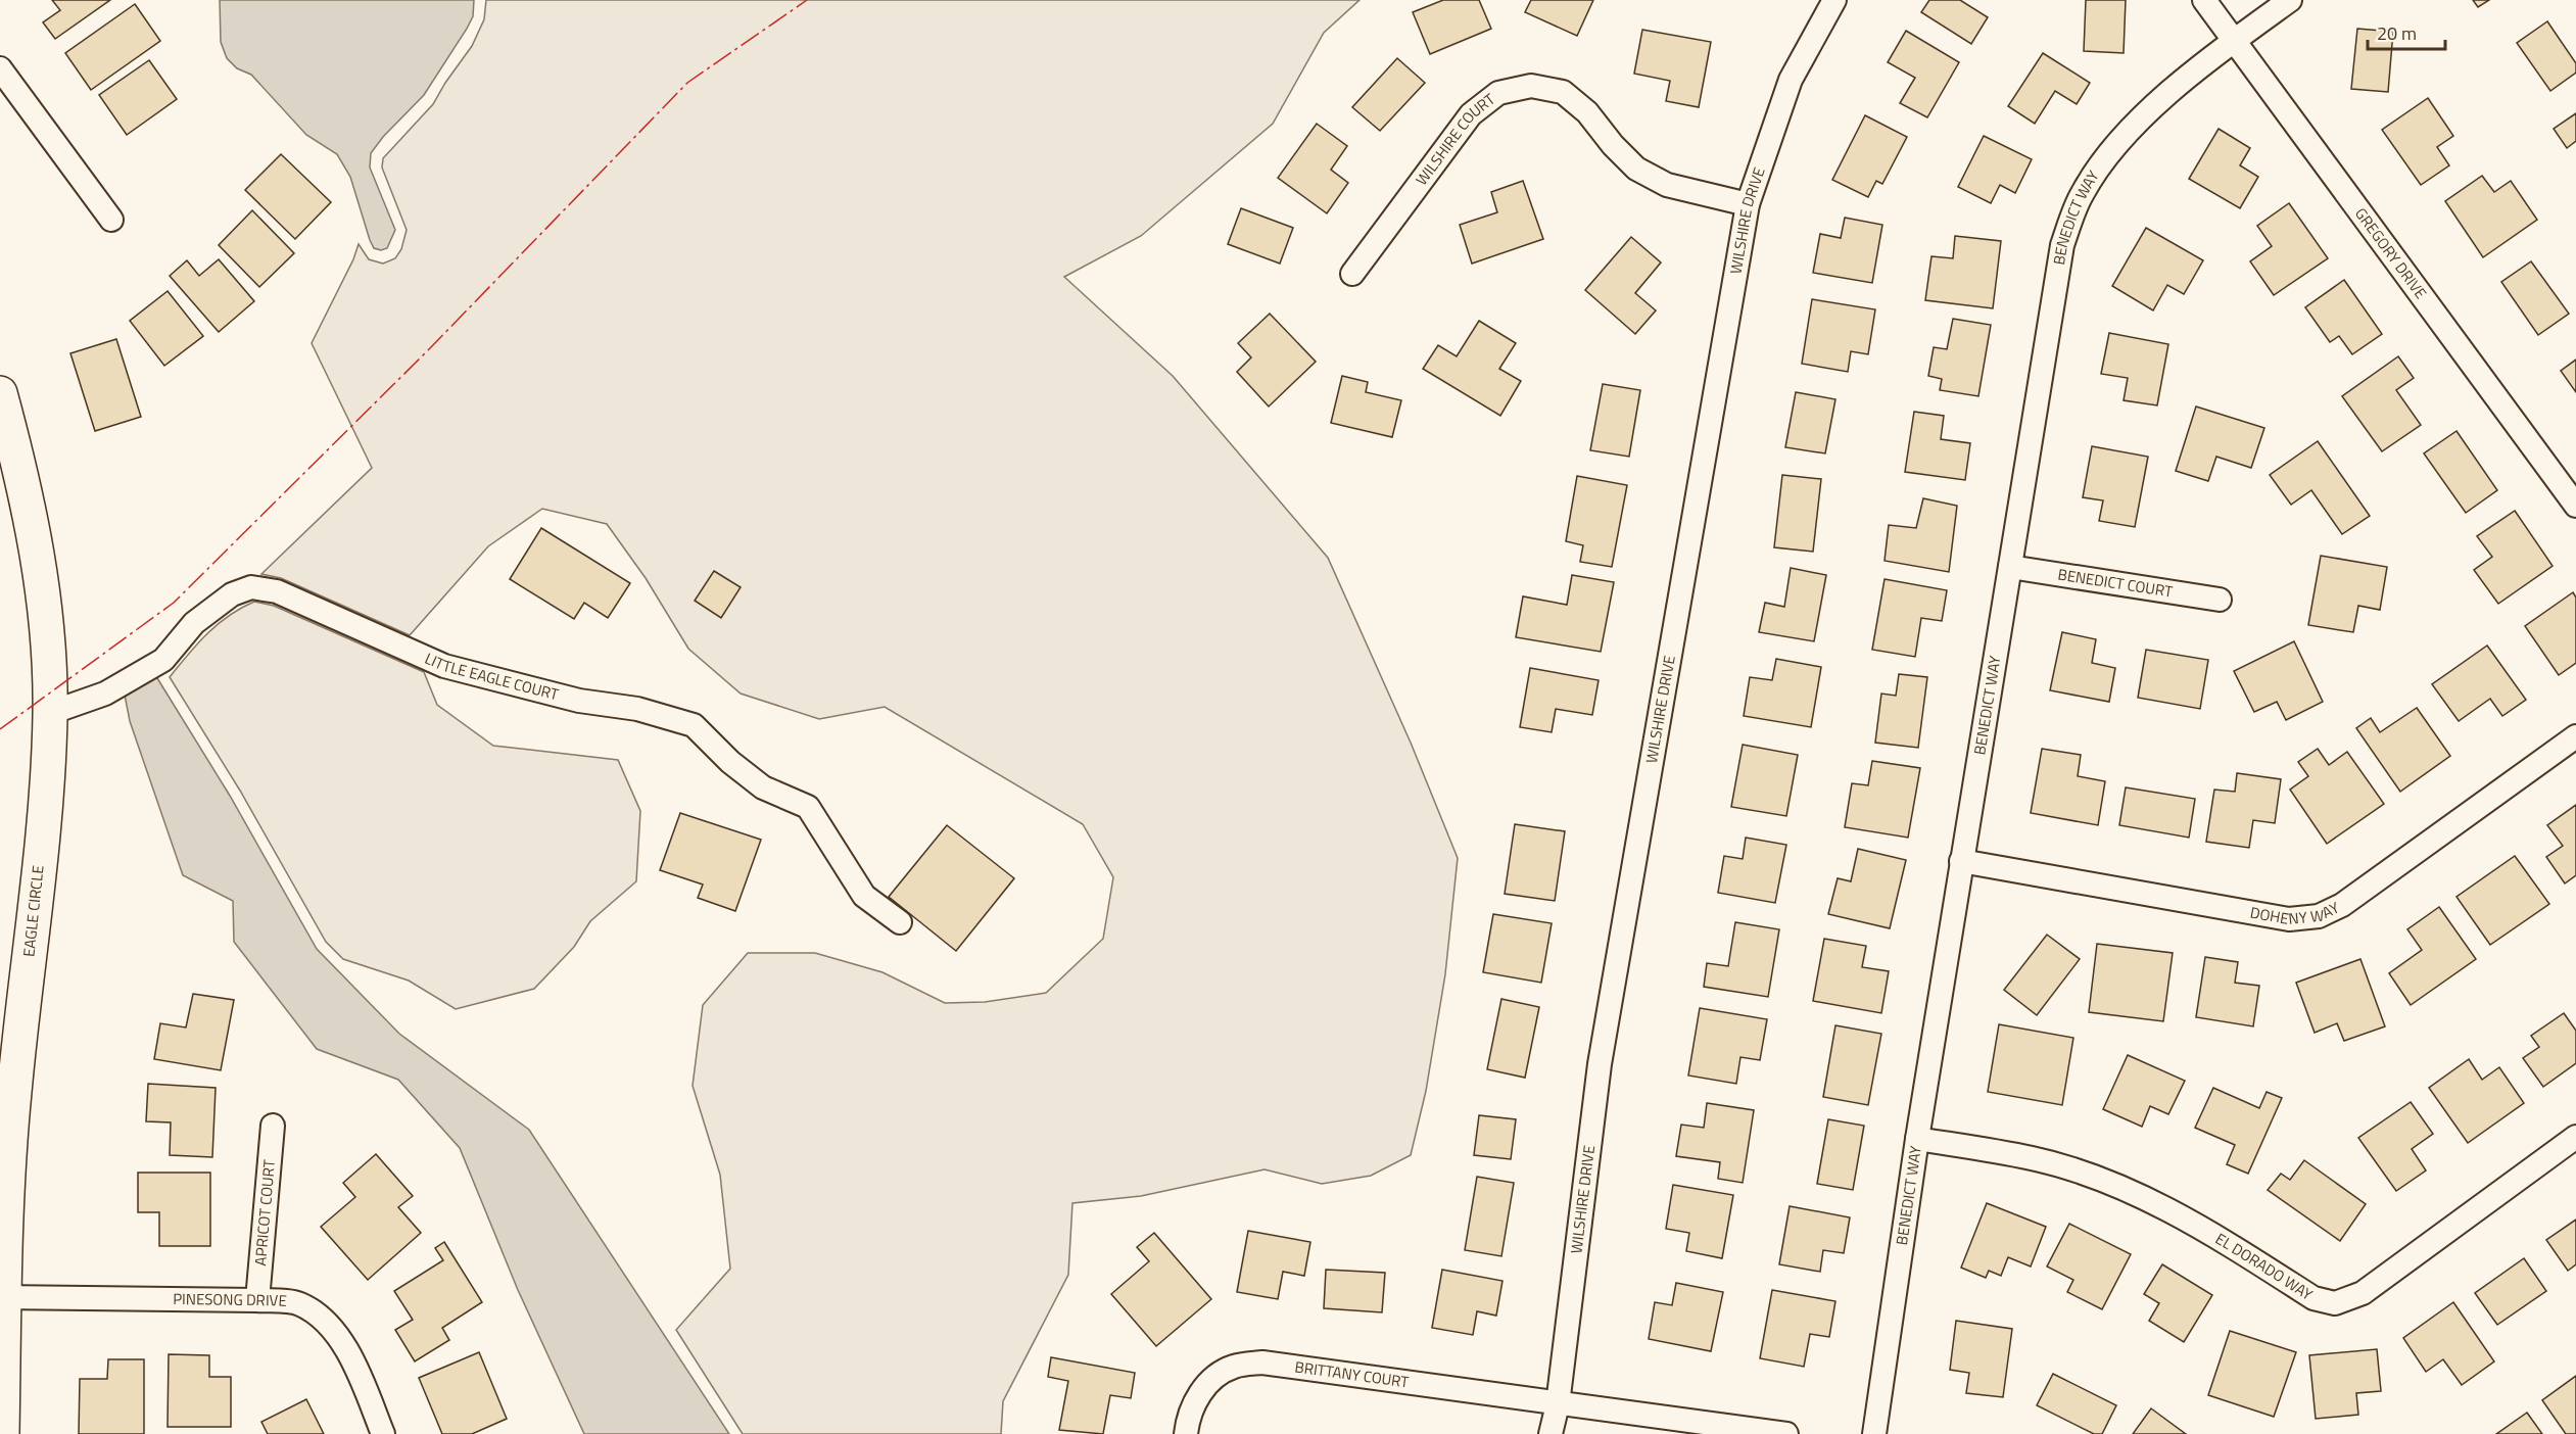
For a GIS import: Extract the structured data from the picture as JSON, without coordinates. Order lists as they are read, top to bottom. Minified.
{"streets":{"street":["WILSHIRE COURT","WILSHIRE DRIVE","BENEDICT WAY","GREGORY DRIVE","BENEDICT COURT","LITTLE EAGLE COURT","DOHENY WAY","EAGLE CIRCLE","APRICOT COURT","EL DORADO WAY","PINESONG DRIVE","BRITTANY COURT"]},"crossings":[["WILSHIRE COURT","WILSHIRE DRIVE"],["WILSHIRE DRIVE","BRITTANY COURT"],["BENEDICT WAY","GREGORY DRIVE"],["BENEDICT WAY","BENEDICT COURT"],["BENEDICT WAY","DOHENY WAY"],["BENEDICT WAY","EL DORADO WAY"],["LITTLE EAGLE COURT","EAGLE CIRCLE"],["EAGLE CIRCLE","PINESONG DRIVE"],["APRICOT COURT","PINESONG DRIVE"]],"scale_bar":"20 m"}
